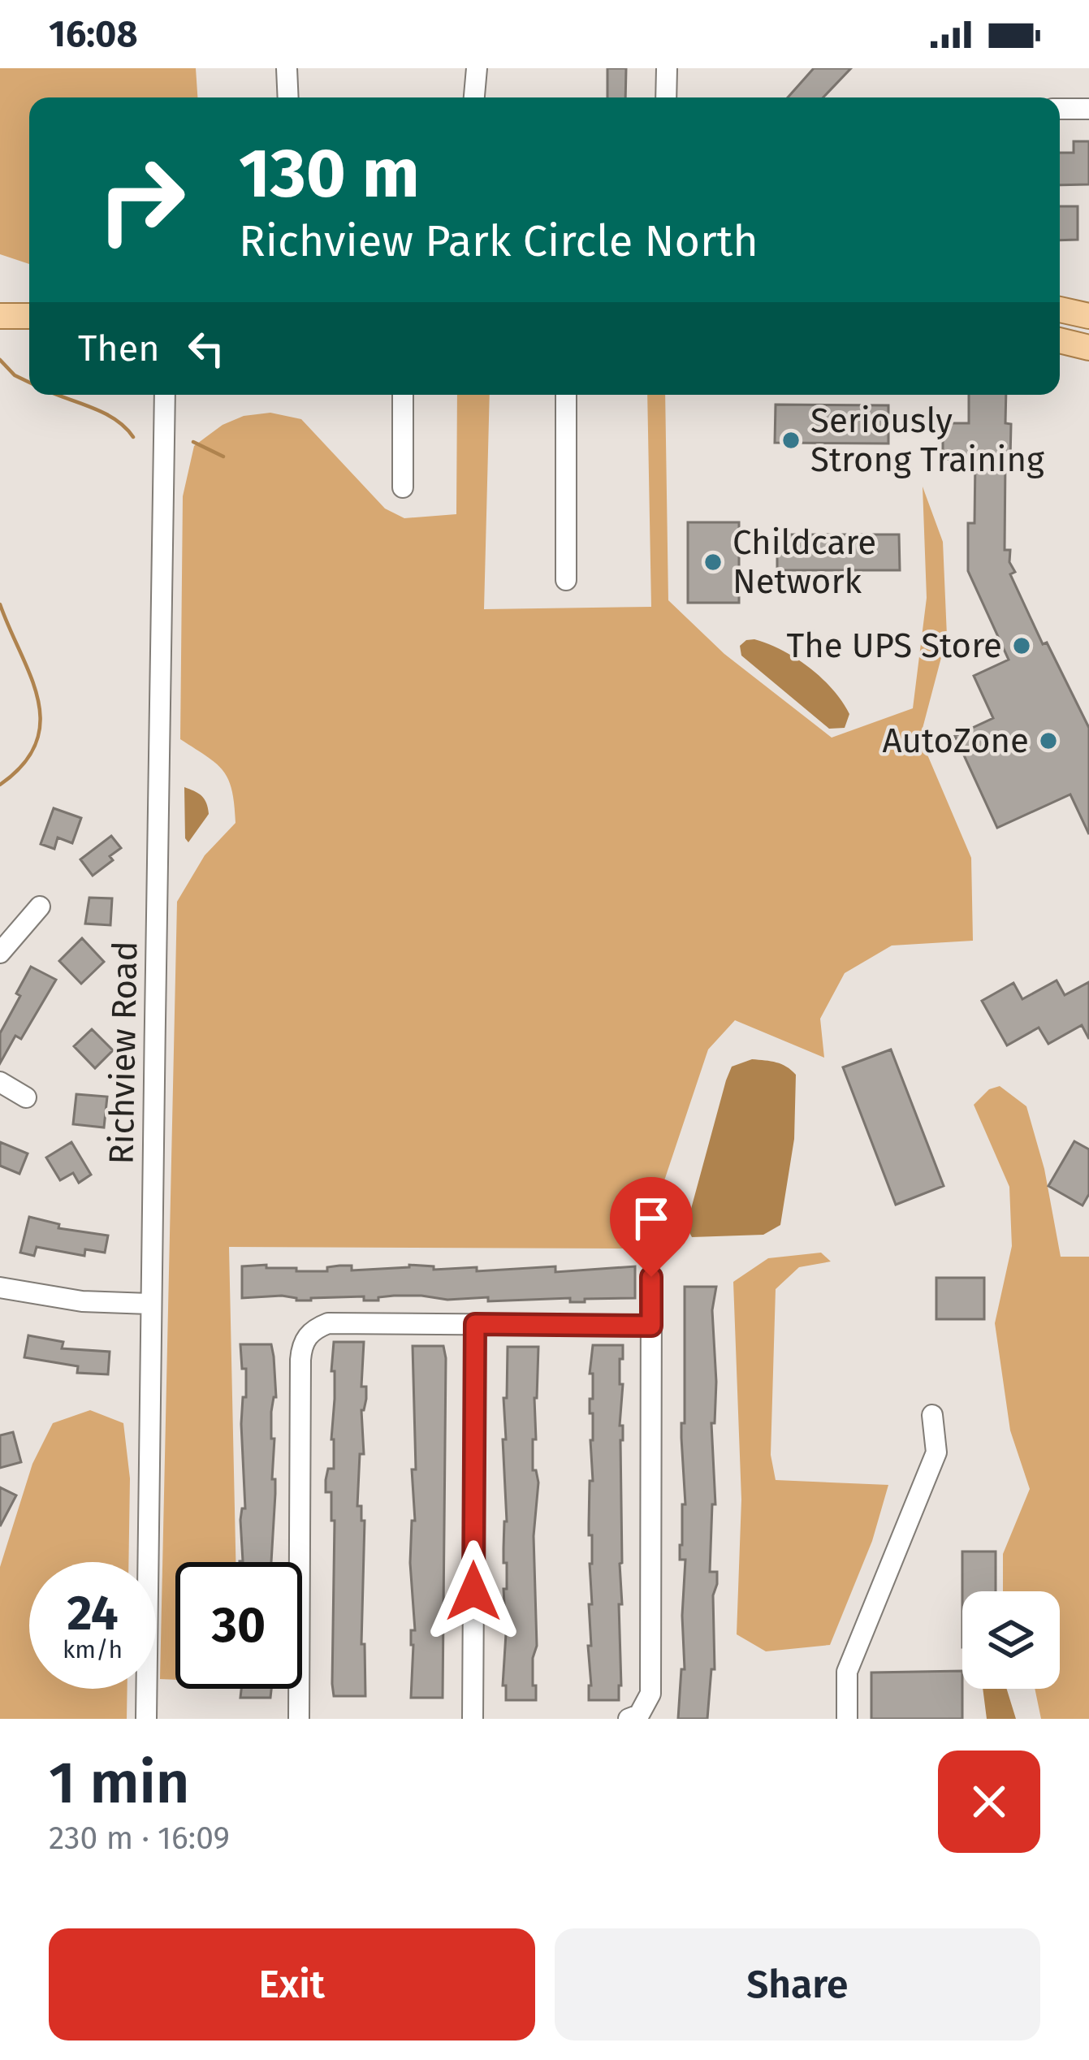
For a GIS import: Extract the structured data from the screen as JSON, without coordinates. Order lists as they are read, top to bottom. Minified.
{"streets":{"street":["Richview Road"]},"places":["Seriously Strong Training","Childcare Network","The UPS Store","AutoZone"],"page":{"status":"16:08","turn":["130 m","Richview Park Circle North"],"then":"Then","speed":"24 km/h","limit":"30","heading":["1 min","230 m · 16:09"],"buttons":["Exit","Share"]}}
